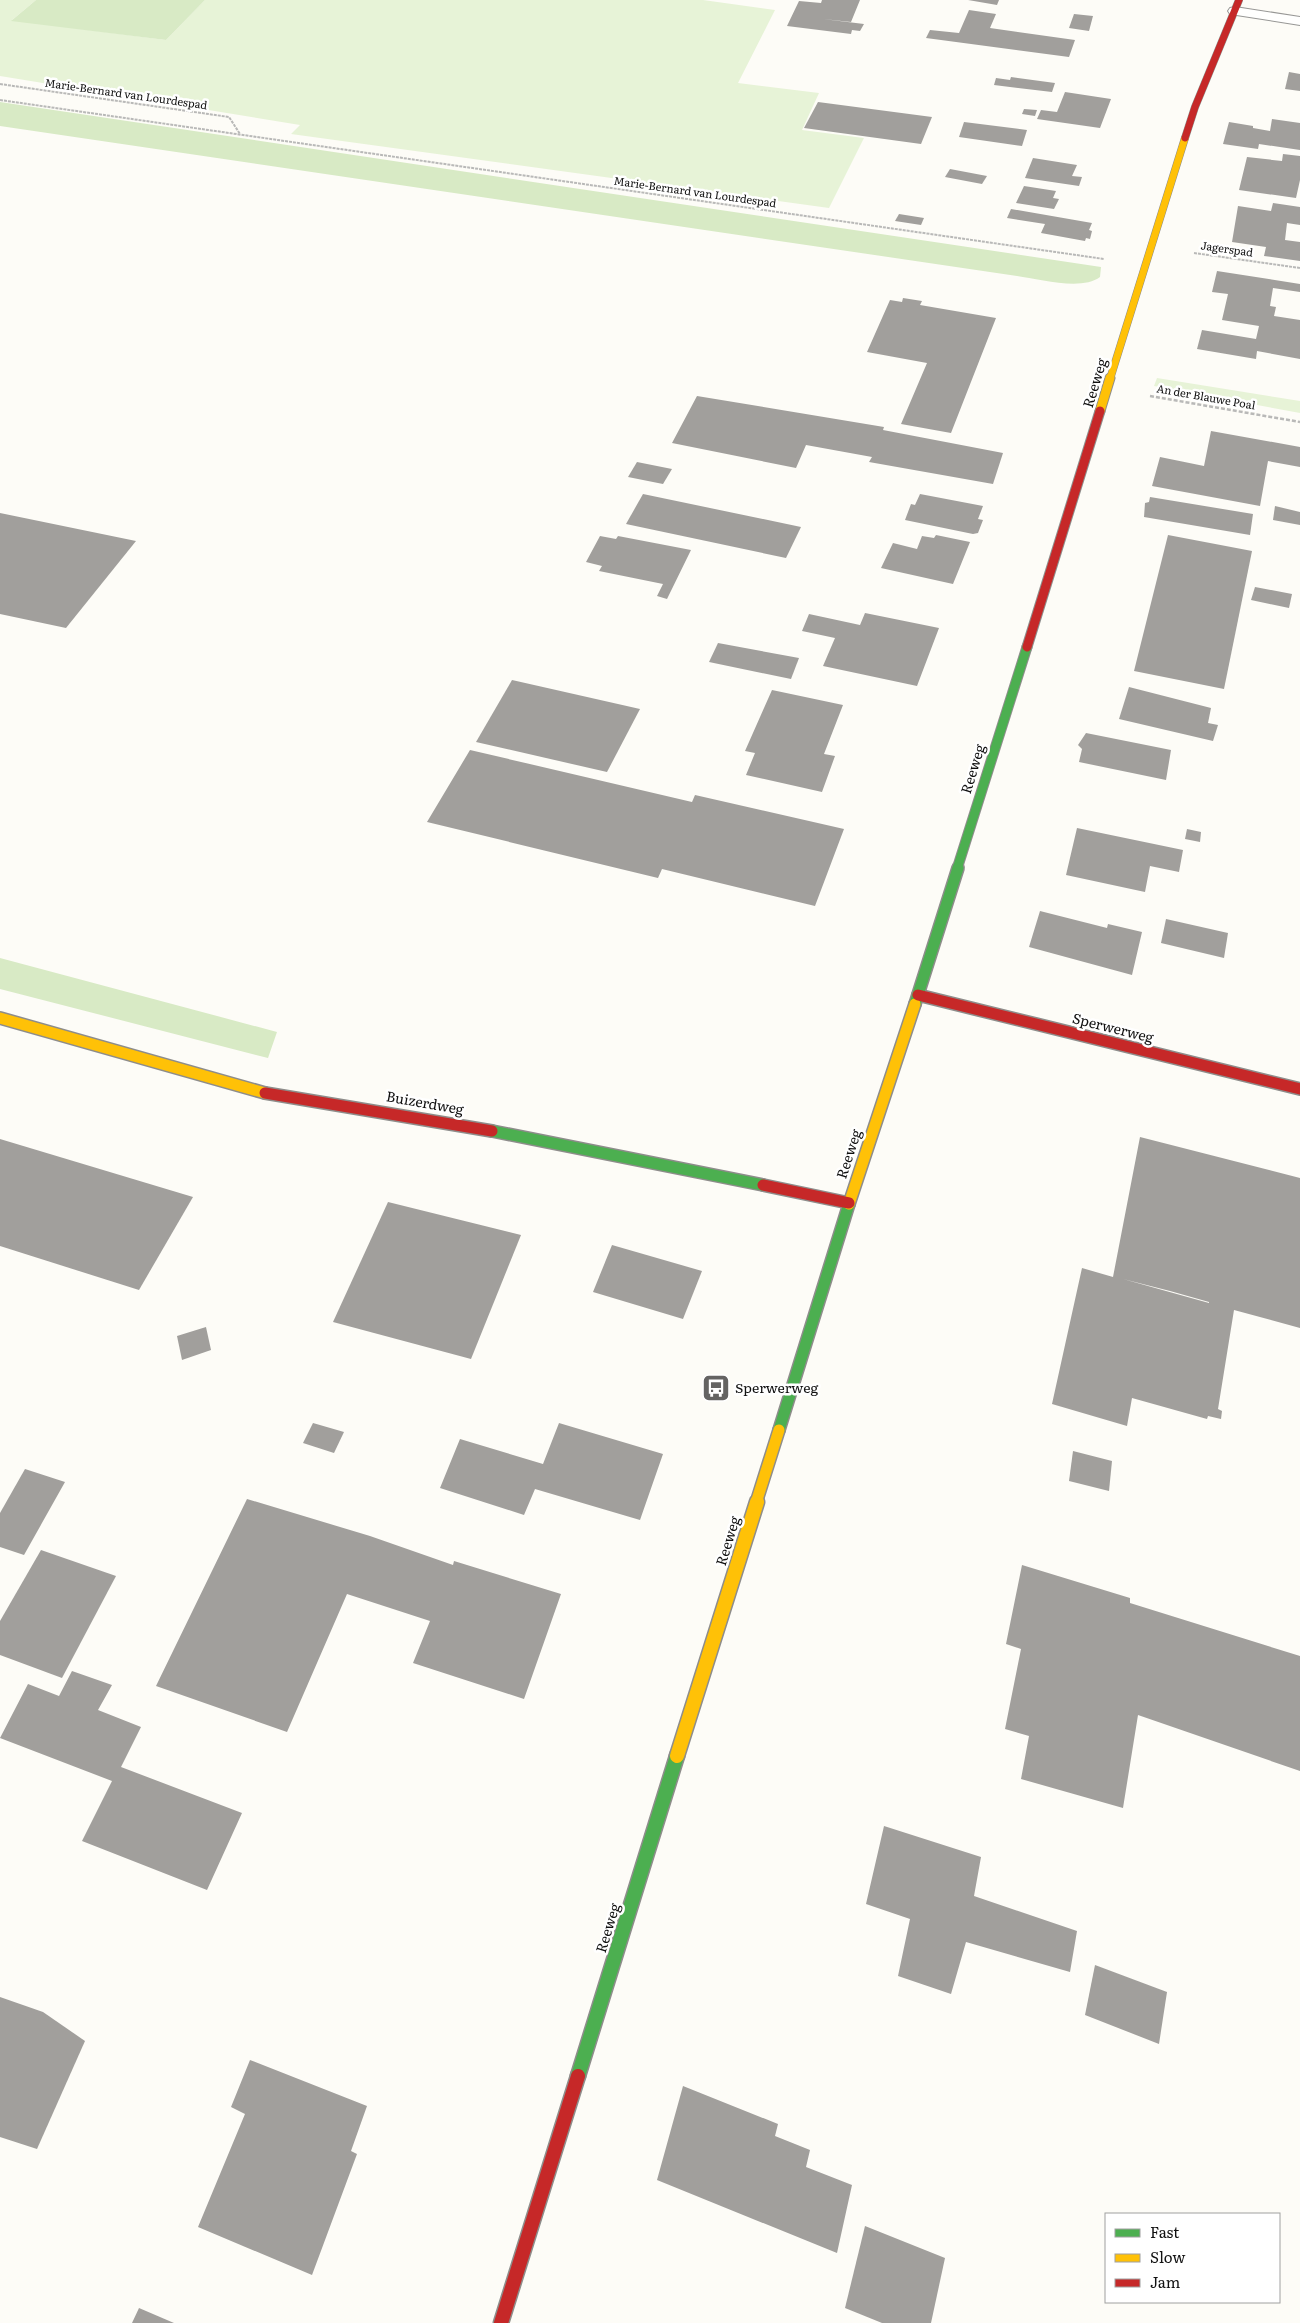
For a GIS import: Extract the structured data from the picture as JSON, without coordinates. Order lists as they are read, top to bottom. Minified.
{"streets":{"street":["Reeweg","Sperwerweg","Buizerdweg"],"path":["Marie-Bernard van Lourdespad","Jagerspad","An der Blauwe Poal"]},"crossings":[["Marie-Bernard van Lourdespad","Reeweg"],["Jagerspad","Reeweg"],["Reeweg","An der Blauwe Poal"],["Reeweg","Sperwerweg"],["Reeweg","Buizerdweg"]],"places":{"bus stop":["Sperwerweg"]},"legend":["Fast","Slow","Jam"]}
